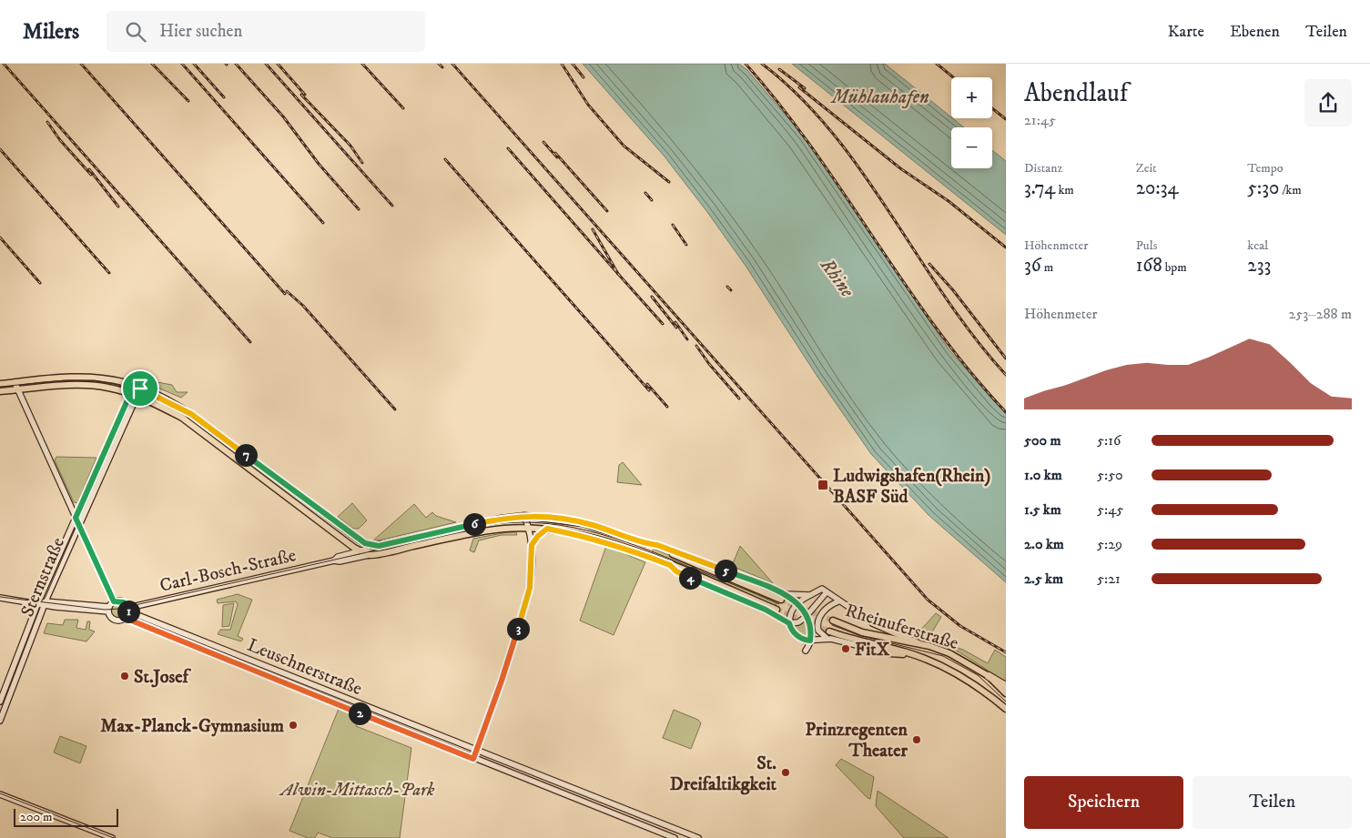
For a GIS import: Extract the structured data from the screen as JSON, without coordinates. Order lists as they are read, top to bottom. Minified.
{"streets":{"main road":["Carl-Bosch-Straße","Rheinuferstraße"],"street":["Sternstraße","Leuschnerstraße"]},"crossings":[["Carl-Bosch-Straße","Leuschnerstraße"]],"water":["Mühlauhafen","Rhine"],"parks":["Alwin-Mittasch-Park"],"places":{"transit":["Ludwigshafen(Rhein) BASF Süd"],"other":["FitX","St.Josef","Max-Planck-Gymnasium","Prinzregenten Theater","St. Dreifaltikgkeit"]},"scale_bar":"200 m","page":{"header":"Milers","search":"Hier suchen","nav":["Karte","Ebenen","Teilen"],"heading":["Abendlauf","21:45"],"map_buttons":["+","−"],"stats":[["Distanz","3.74 km"],["Zeit","20:34"],["Tempo","5:30 /km"],["Höhenmeter","36 m"],["Puls","168 bpm"],["kcal","233"]],"chart":["Höhenmeter","253–288 m"],"list":[{"name":"500 m","note":"5:16"},{"name":"1.0 km","note":"5:50"},{"name":"1.5 km","note":"5:45"},{"name":"2.0 km","note":"5:29"},{"name":"2.5 km","note":"5:21"}],"pins":["7","6","5","4","1","3","2"],"buttons":["Speichern","Teilen"],"scale":"200 m"}}
